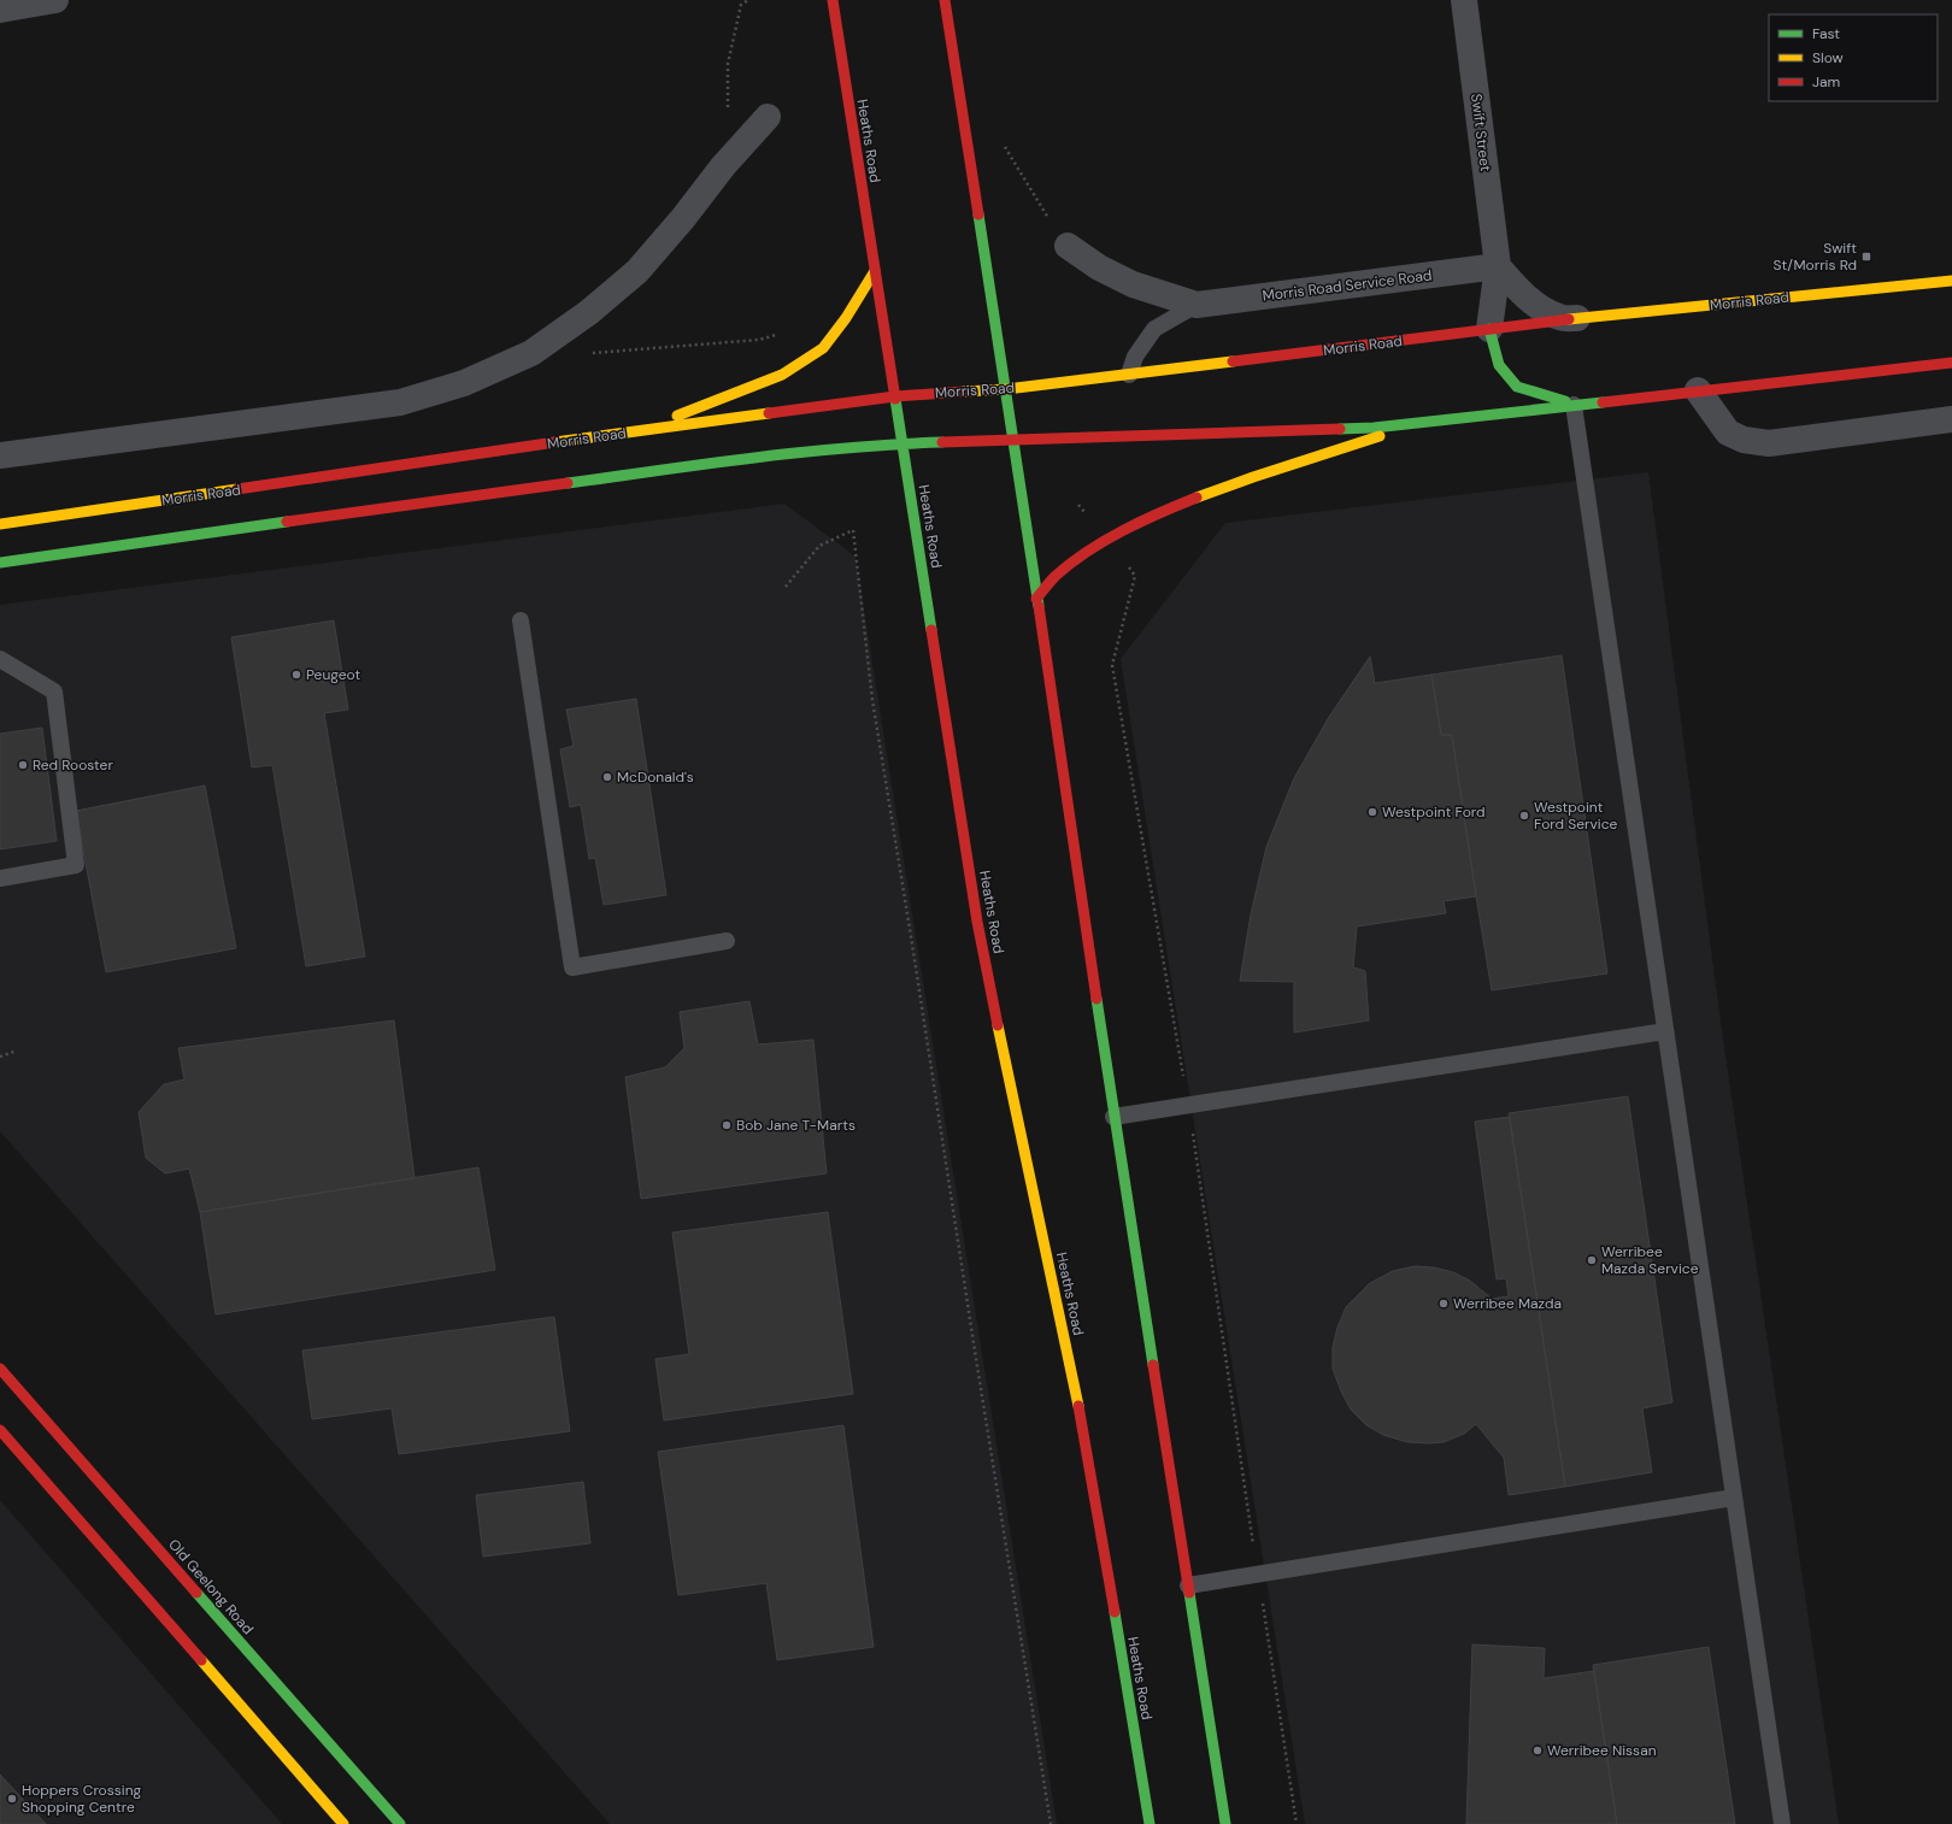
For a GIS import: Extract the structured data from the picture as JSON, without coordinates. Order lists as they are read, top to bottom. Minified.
{"streets":{"street":["Swift Street","Heaths Road","Morris Road Service Road","Morris Road","Old Geelong Road"]},"crossings":[["Swift Street","Morris Road Service Road"],["Swift Street","Morris Road"],["Heaths Road","Morris Road"],["Morris Road Service Road","Morris Road"]],"places":{"transit":["Swift St/Morris Rd"],"other":["Peugeot","Red Rooster","McDonald's","Westpoint Ford","Westpoint Ford Service","Bob Jane T-Marts","Werribee Mazda Service","Werribee Mazda","Werribee Nissan","Hoppers Crossing Shopping Centre"]},"legend":["Fast","Slow","Jam"]}
